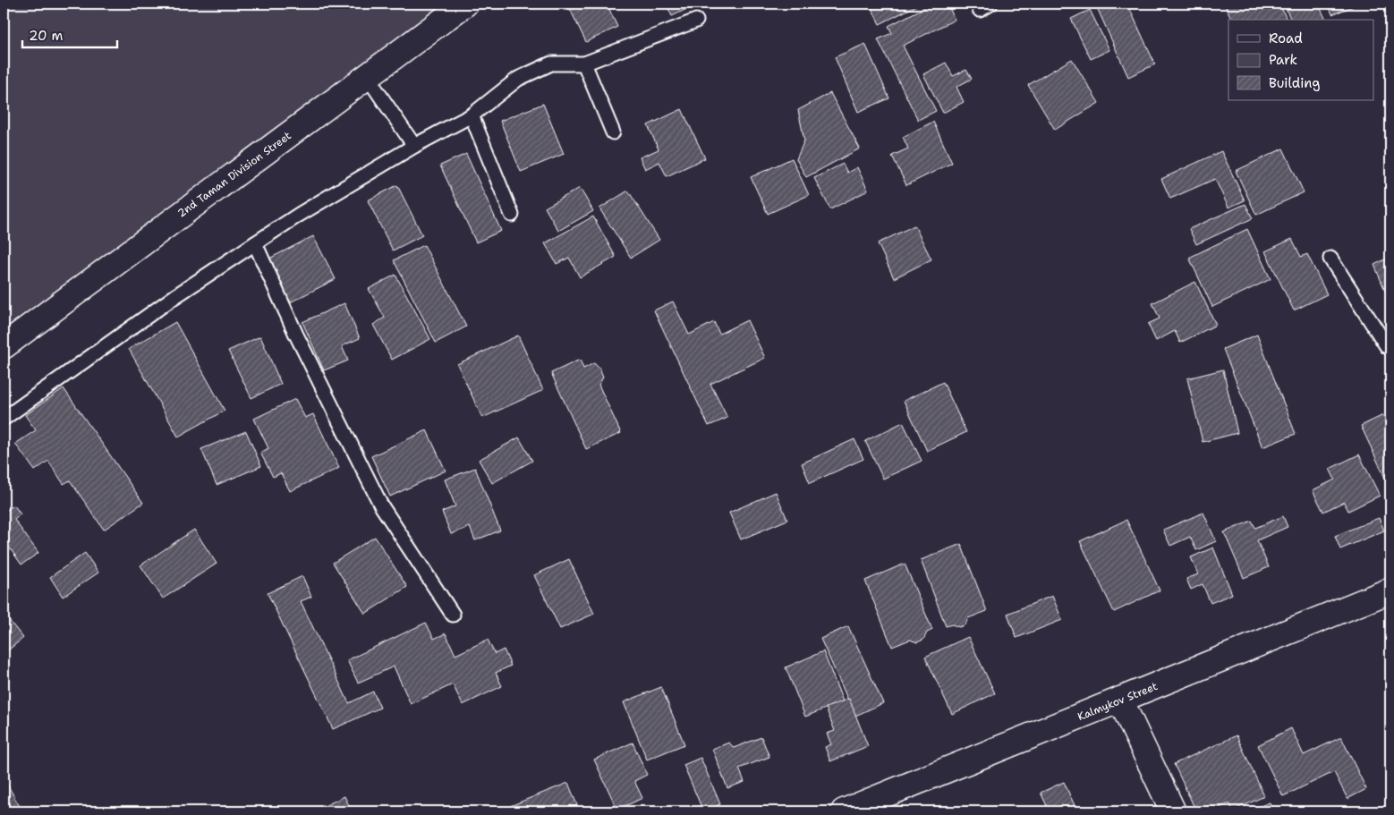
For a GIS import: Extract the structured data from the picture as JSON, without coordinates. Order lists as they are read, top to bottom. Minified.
{"streets":{"street":["2nd Taman Division Street","Kalmykov Street"]},"legend":["Road","Park","Building"],"scale_bar":"20 m"}
